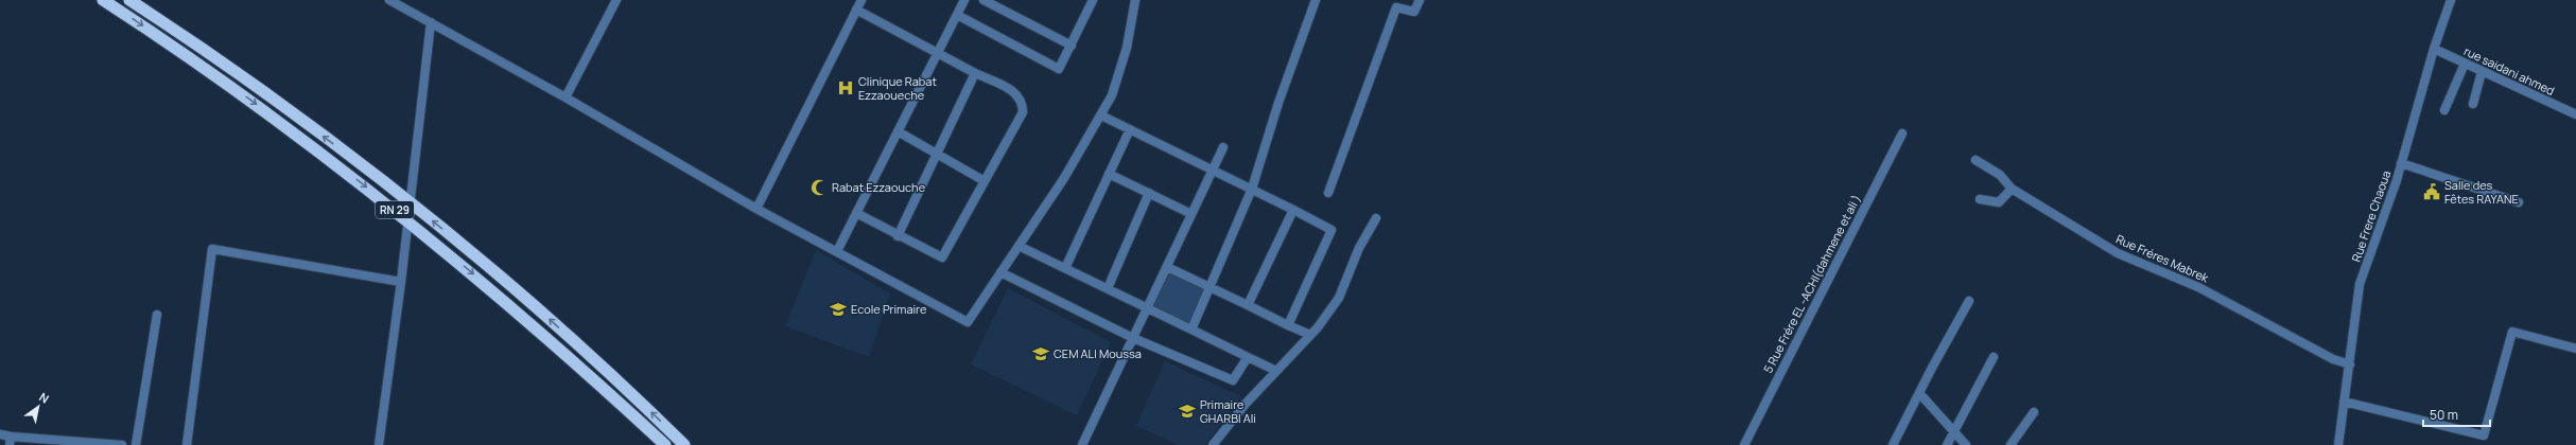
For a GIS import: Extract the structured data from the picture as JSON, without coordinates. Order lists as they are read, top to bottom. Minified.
{"streets":{"highway":["RN 29"],"street":["rue saidani ahmed","Rue Frere Chaoua","Rue Fréres Mabrek","5 Rue Frére EL -ACHI(dahmene et ali )"]},"crossings":[["rue saidani ahmed","Rue Frere Chaoua"],["Rue Frere Chaoua","Rue Fréres Mabrek"]],"places":{"hospital":["Clinique Rabat Ezzaoueche"],"mosque":["Rabat Ezzaouche"],"public building":["Salle des Fêtes RAYANE"],"school or university":["Ecole Primaire","CEM ALI Moussa","Primaire GHARBI Ali"]},"scale_bar":"50 m","north":"top right"}
